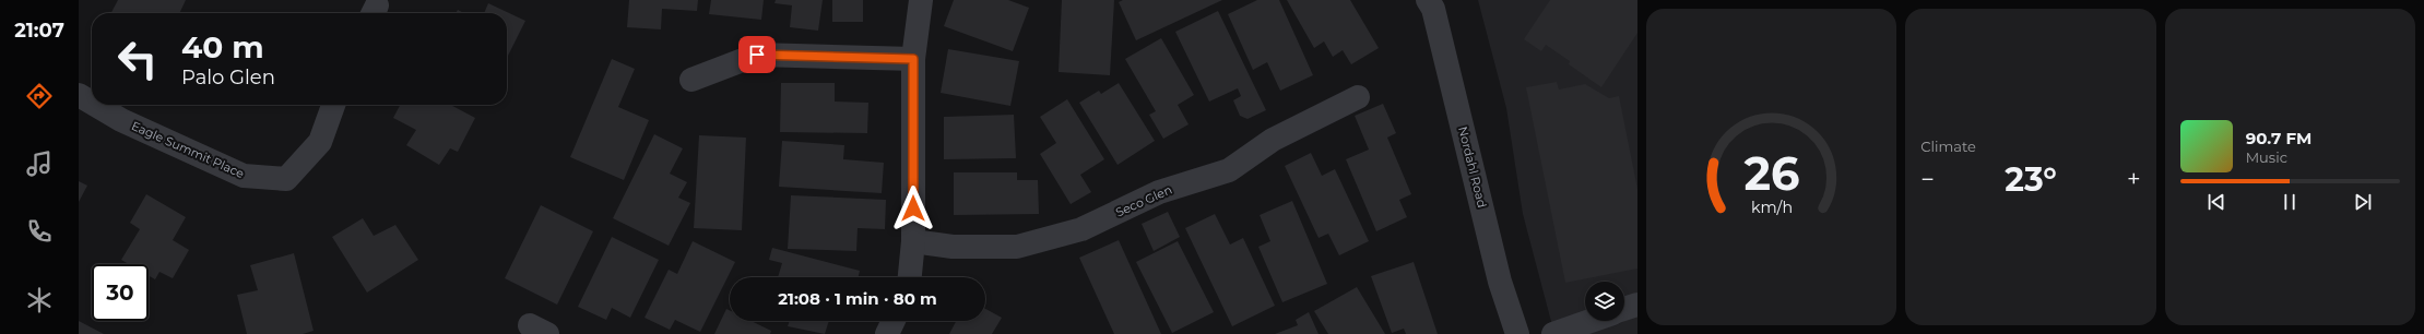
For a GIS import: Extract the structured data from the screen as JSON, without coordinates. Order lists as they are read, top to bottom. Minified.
{"streets":{"street":["Eagle Summit Place","Nordahl Road","Seco Glen"]},"page":{"tabs":"21:07","tile":"Climate","turn":["40 m","Palo Glen"],"song":["90.7 FM","Music"],"heat":["−","23°","+"],"limit":"30","trip":"21:08 · 1 min · 80 m","gauge":["26","km/h"]}}
